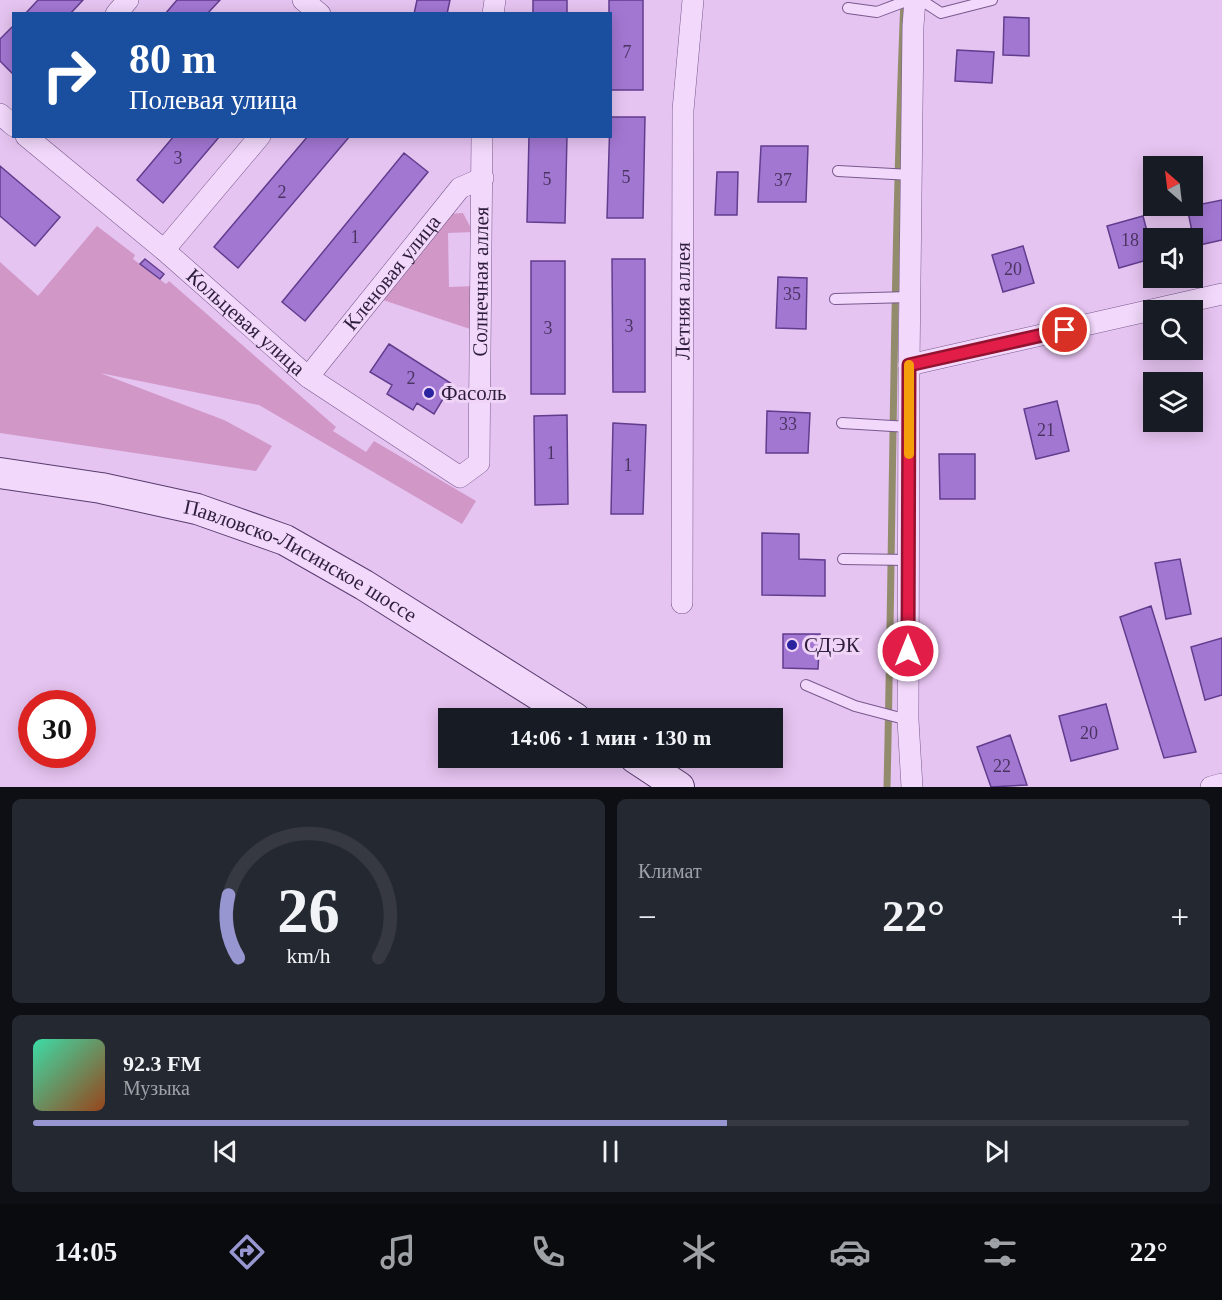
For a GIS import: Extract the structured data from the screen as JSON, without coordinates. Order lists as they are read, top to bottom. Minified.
{"streets":{"main road":["Павловско-Лисинское шоссе"],"street":["Кленовая улица","Солнечная аллея","Летняя аллея","Кольцевая улица"]},"crossings":[["Кленовая улица","Солнечная аллея"],["Кленовая улица","Кольцевая улица"],["Солнечная аллея","Кольцевая улица"]],"places":["Фасоль","СДЭК"],"house_numbers":["7","3","5","5","37","2","1","18","20","35","3","3","2","33","21","1","1","20","22"],"north":"top left","page":{"turn":["80 m","Полевая улица"],"limit":"30","trip":"14:06 · 1 мин · 130 m","tile":"Климат","heat":["−","22°","+"],"song":["92.3 FM","Музыка"],"tabs":["14:05","22°"],"gauge":["26","km/h"]}}
